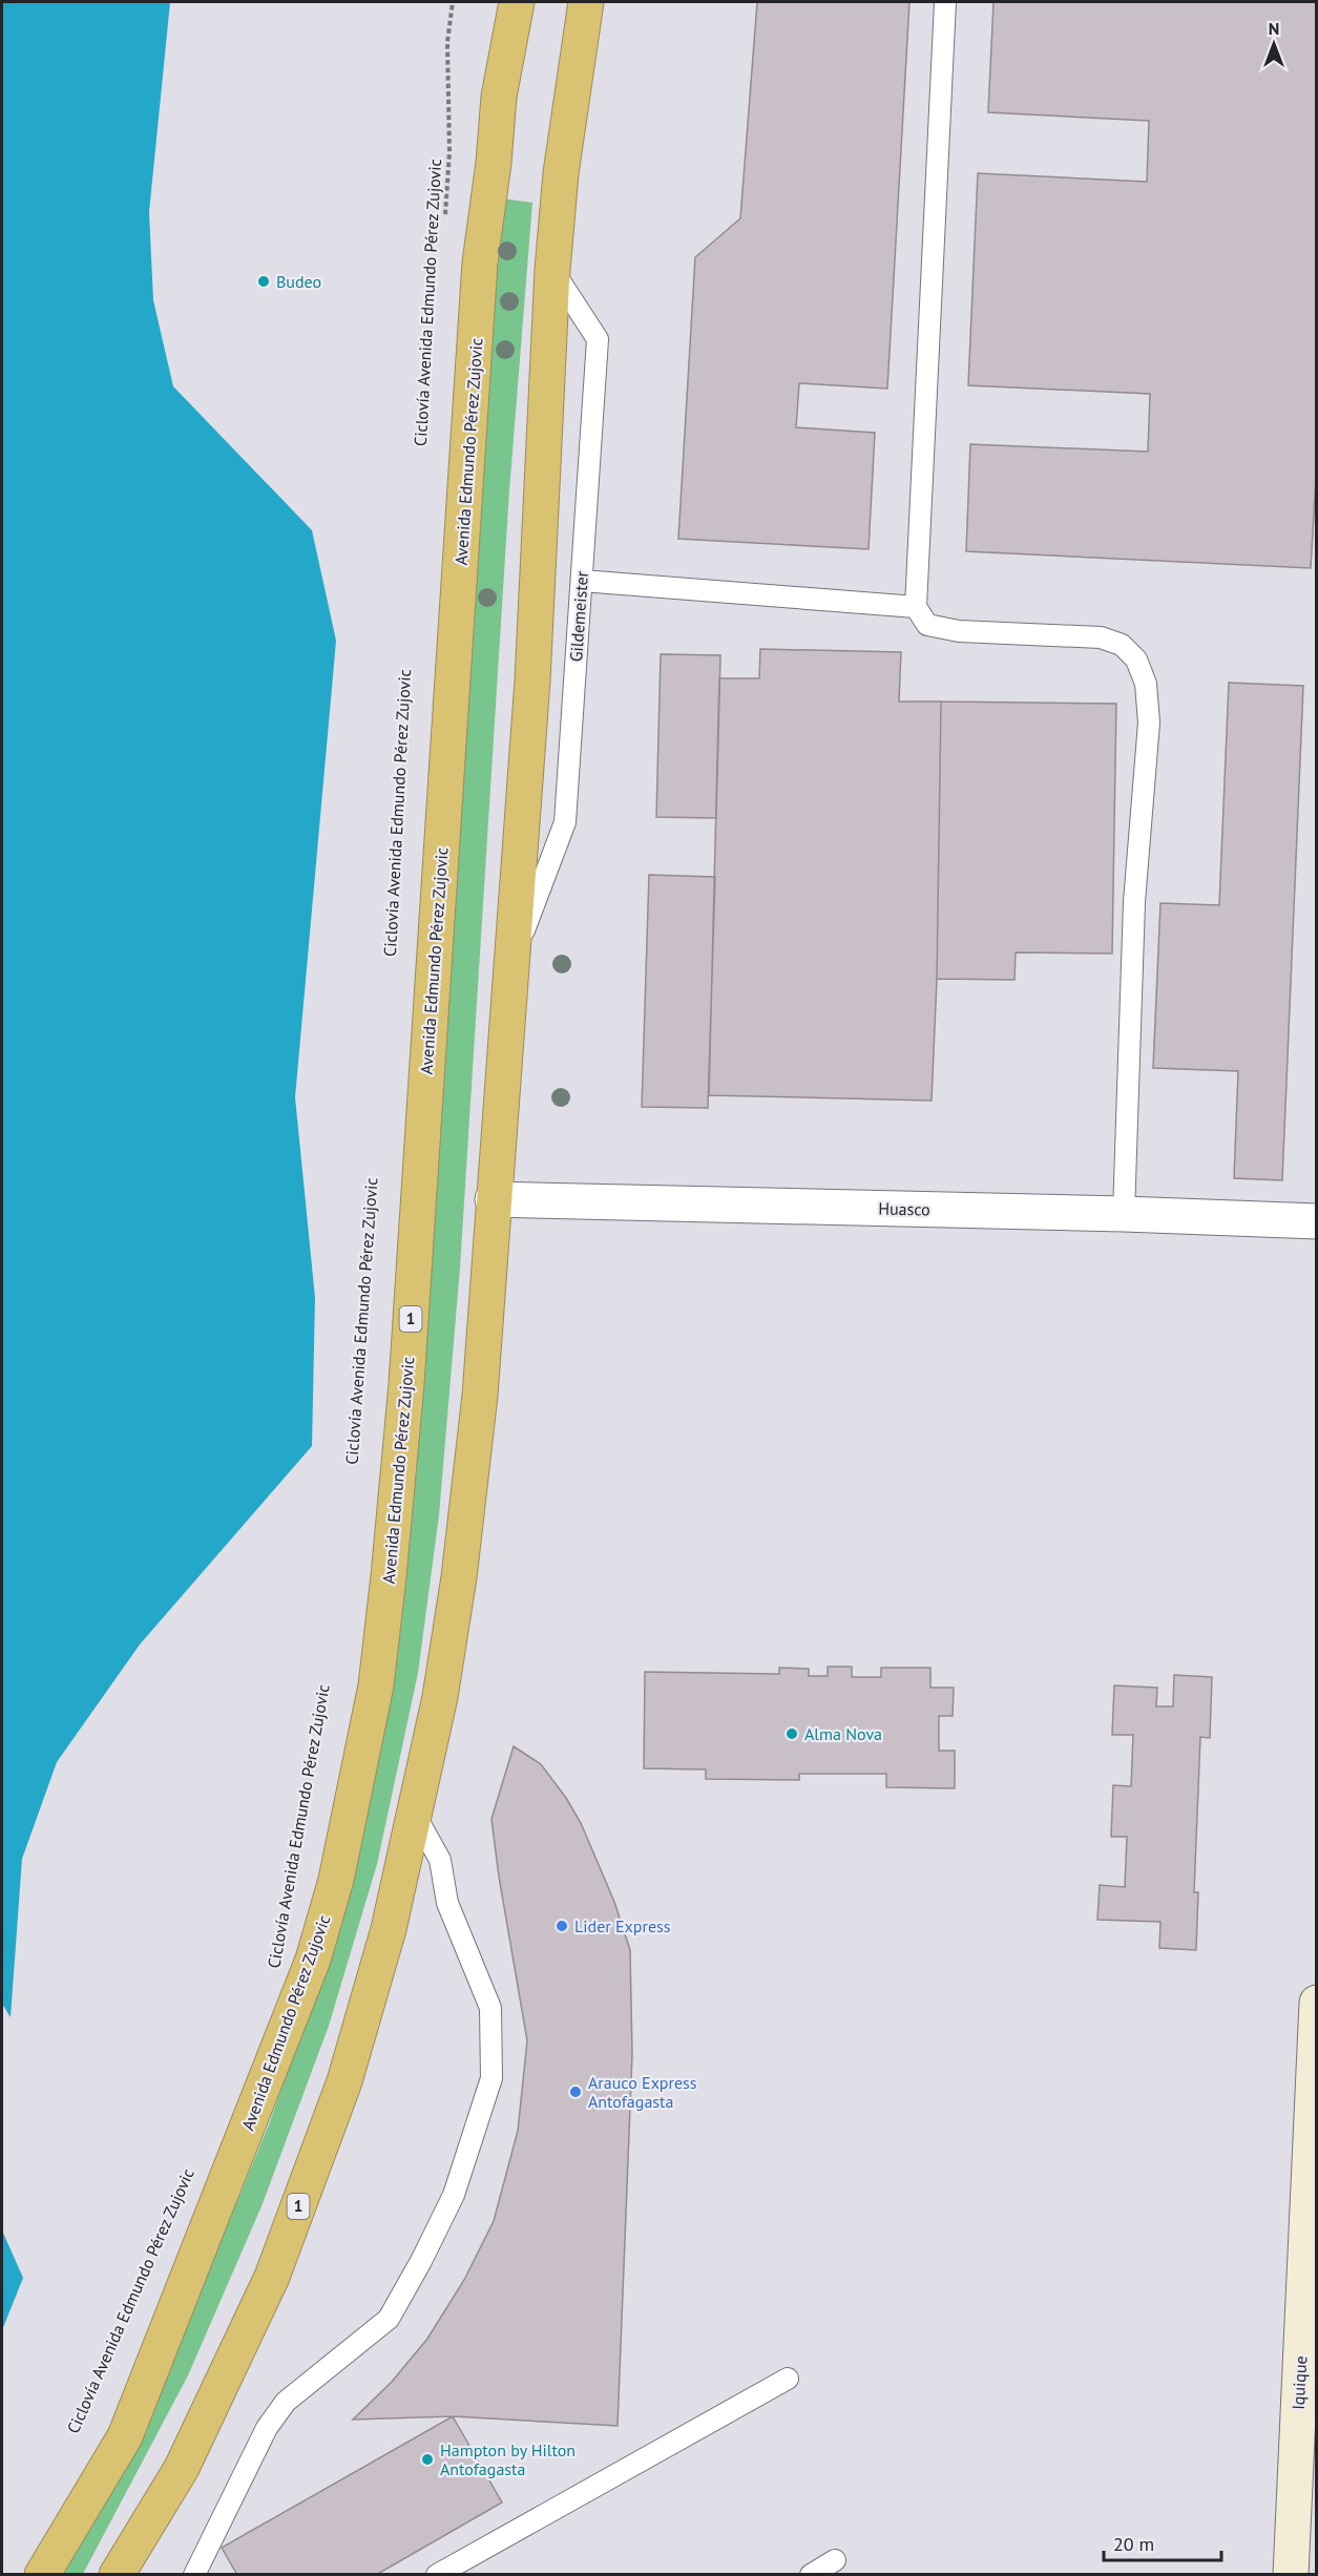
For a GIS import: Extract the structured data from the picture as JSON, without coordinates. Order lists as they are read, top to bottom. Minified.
{"streets":{"highway":["Avenida Edmundo Pérez Zujovic","1"],"street":["Huasco","Iquique"],"lane":["Gildemeister"],"path":["Ciclovía Avenida Edmundo Pérez Zujovic"]},"crossings":[["Gildemeister","1"],["Huasco","1"]],"places":["Budeo","Alma Nova","Lider Express","Arauco Express Antofagasta","Hampton by Hilton Antofagasta"],"scale_bar":"20 m","north":"top"}
